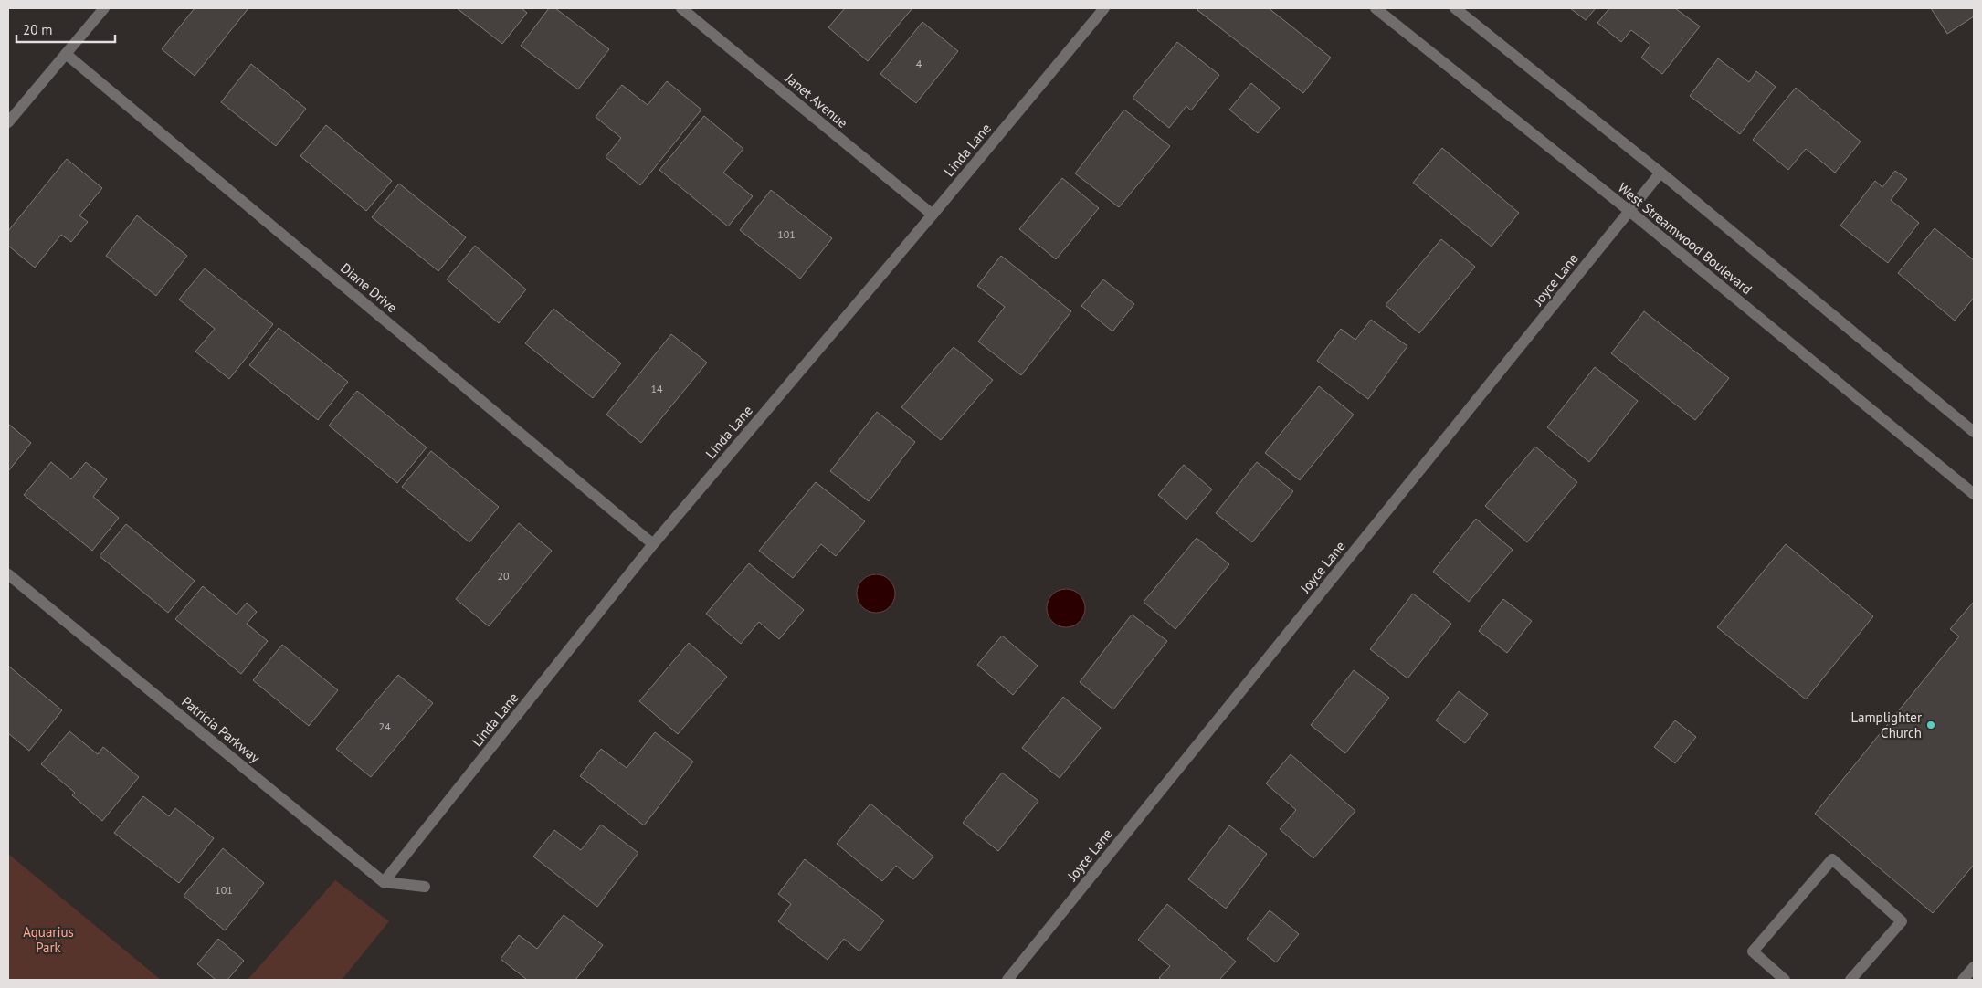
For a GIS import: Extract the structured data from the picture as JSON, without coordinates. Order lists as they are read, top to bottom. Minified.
{"streets":{"street":["Janet Avenue","Linda Lane","West Streamwood Boulevard","Joyce Lane","Diane Drive","Patricia Parkway"]},"crossings":[["Janet Avenue","Linda Lane"],["Linda Lane","Diane Drive"],["Linda Lane","Patricia Parkway"],["West Streamwood Boulevard","Joyce Lane"]],"parks":["Aquarius Park"],"places":["Lamplighter Church"],"house_numbers":["4","101","14","20","24","101"],"scale_bar":"20 m"}
